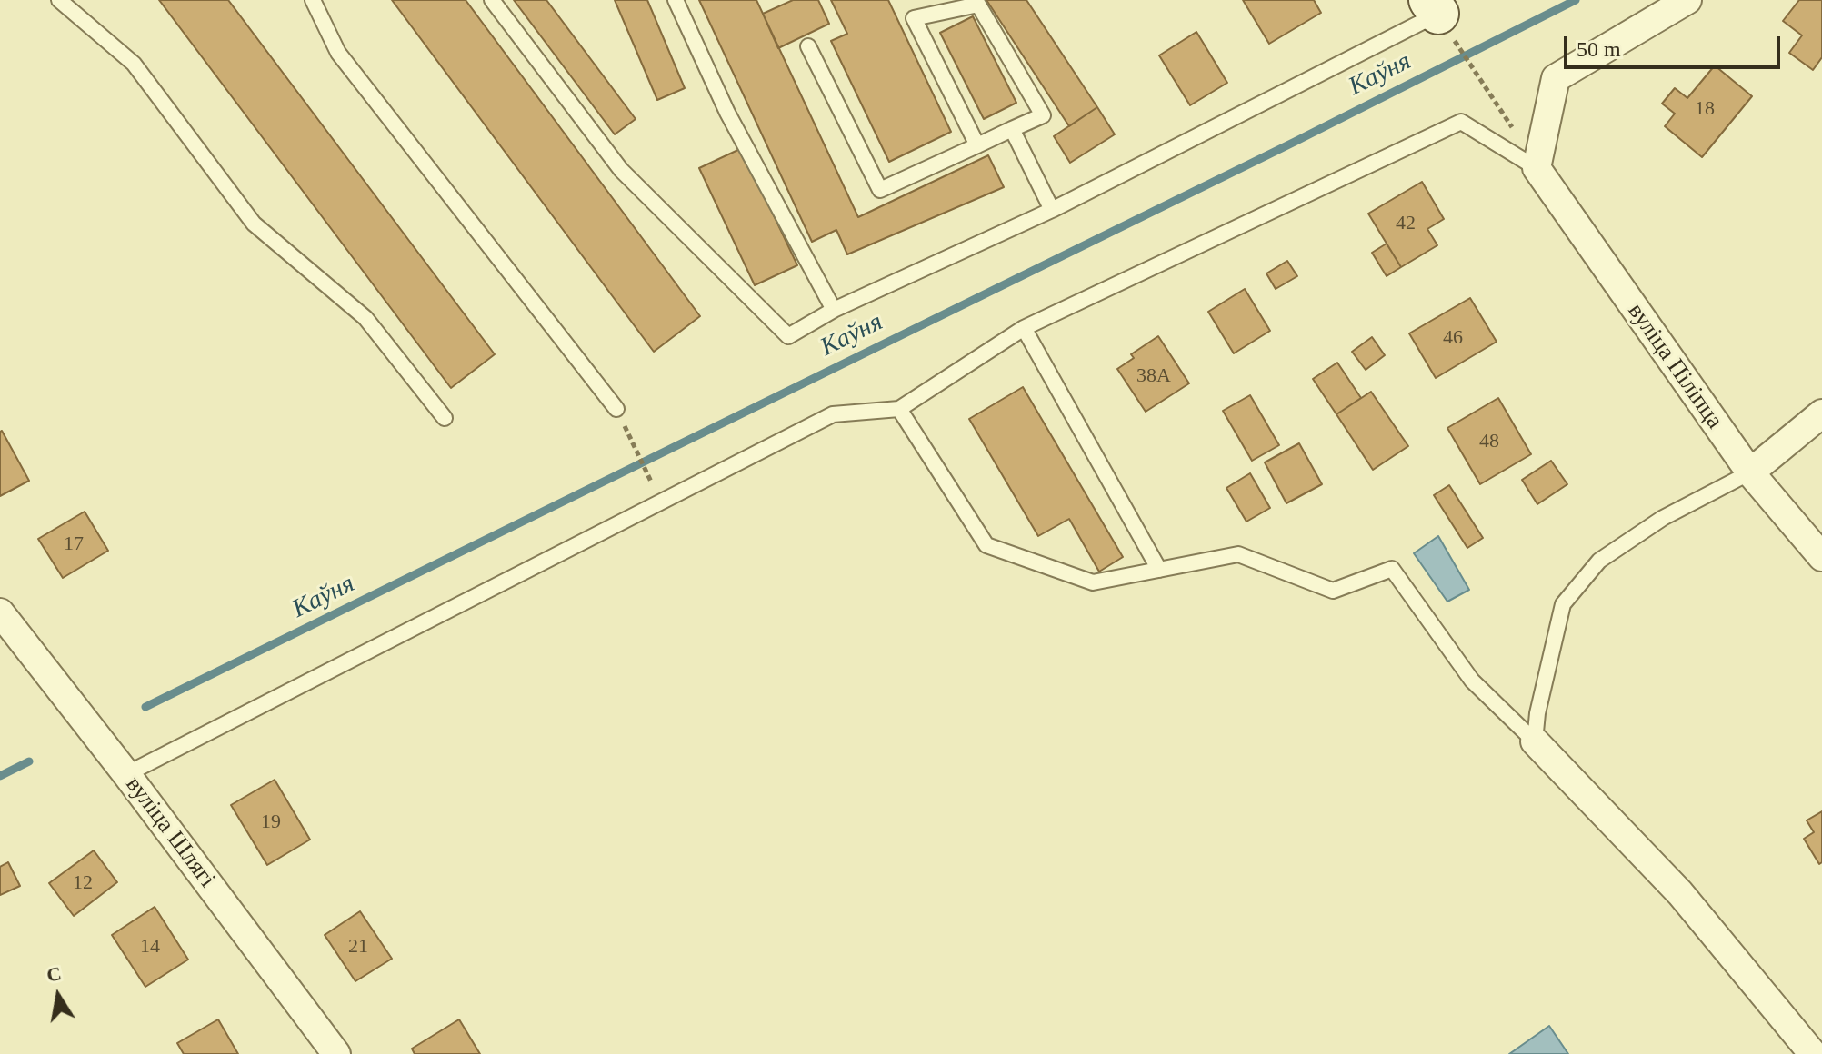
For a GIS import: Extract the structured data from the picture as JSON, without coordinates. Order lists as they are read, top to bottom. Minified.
{"streets":{"street":["вуліца Піліпца","вуліца Шлягі"]},"water":["Каўня"],"house_numbers":["18","42","46","38А","48","17","19","12","14","21"],"scale_bar":"50 m","north":"top"}
